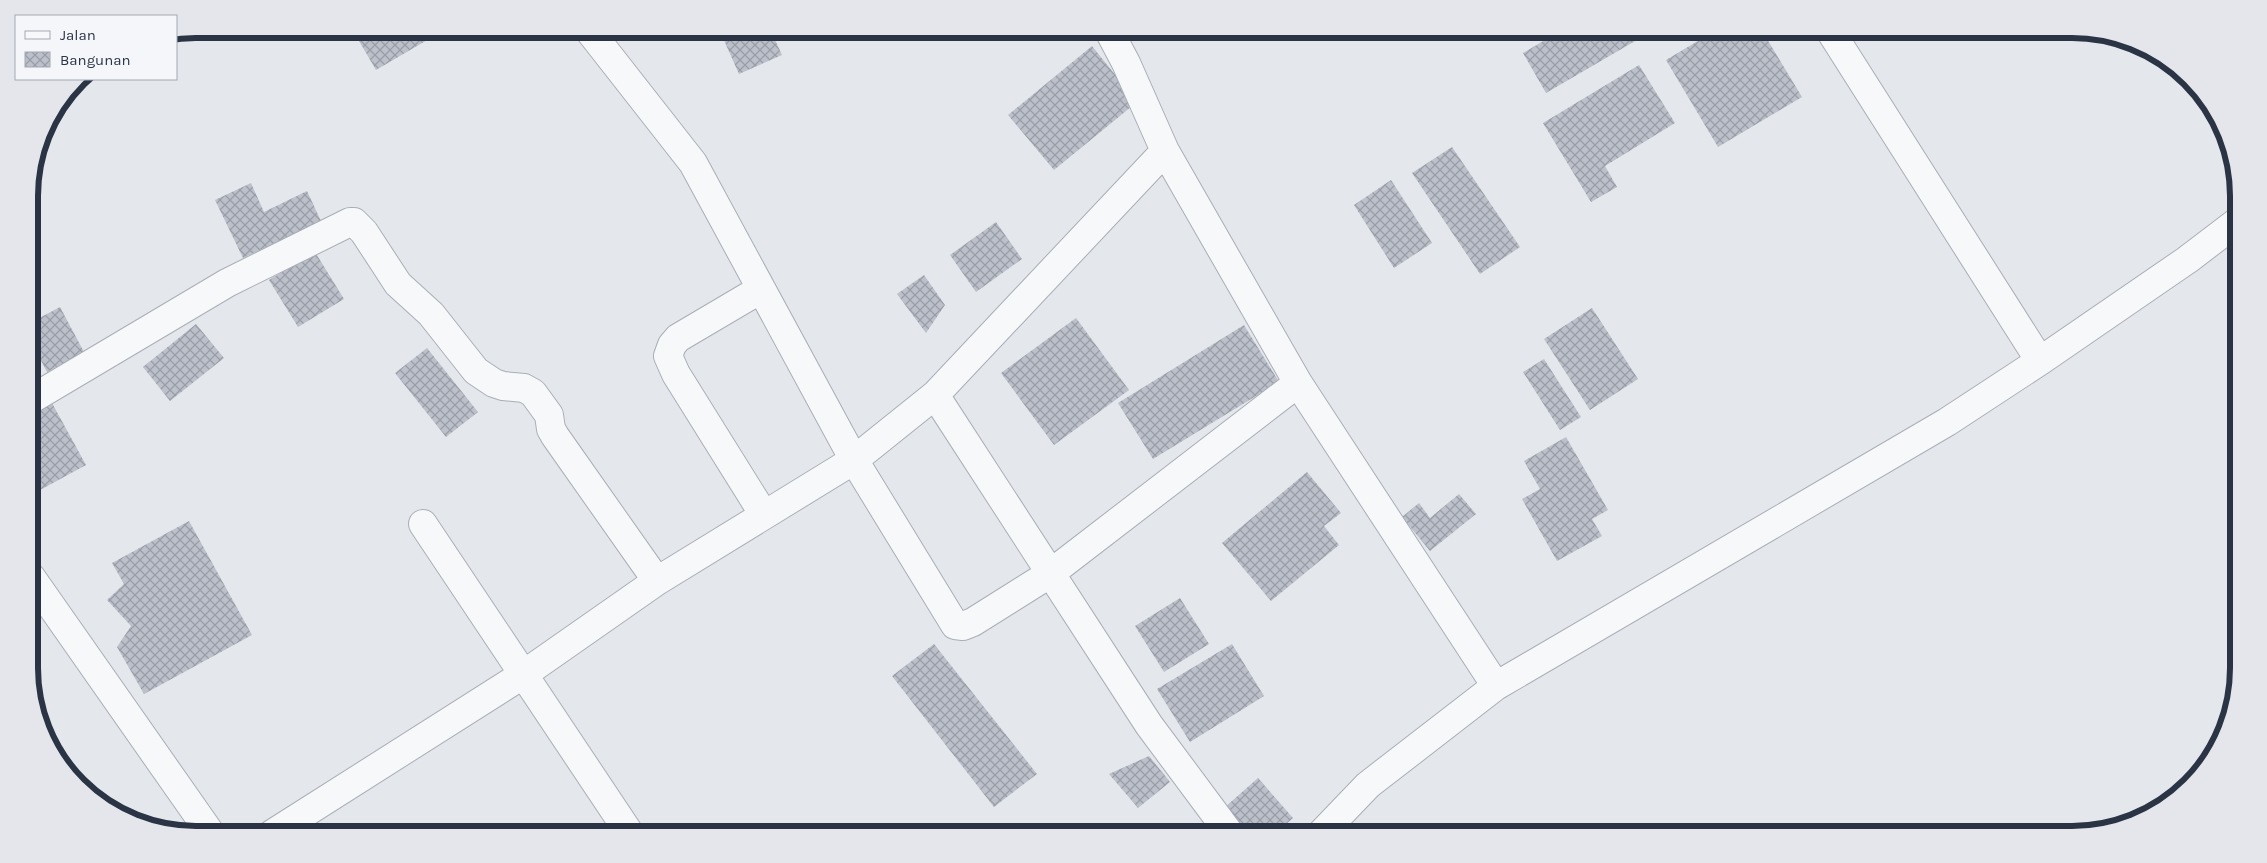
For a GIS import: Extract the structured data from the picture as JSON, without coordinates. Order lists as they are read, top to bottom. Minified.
{"legend":["Jalan","Bangunan"]}
